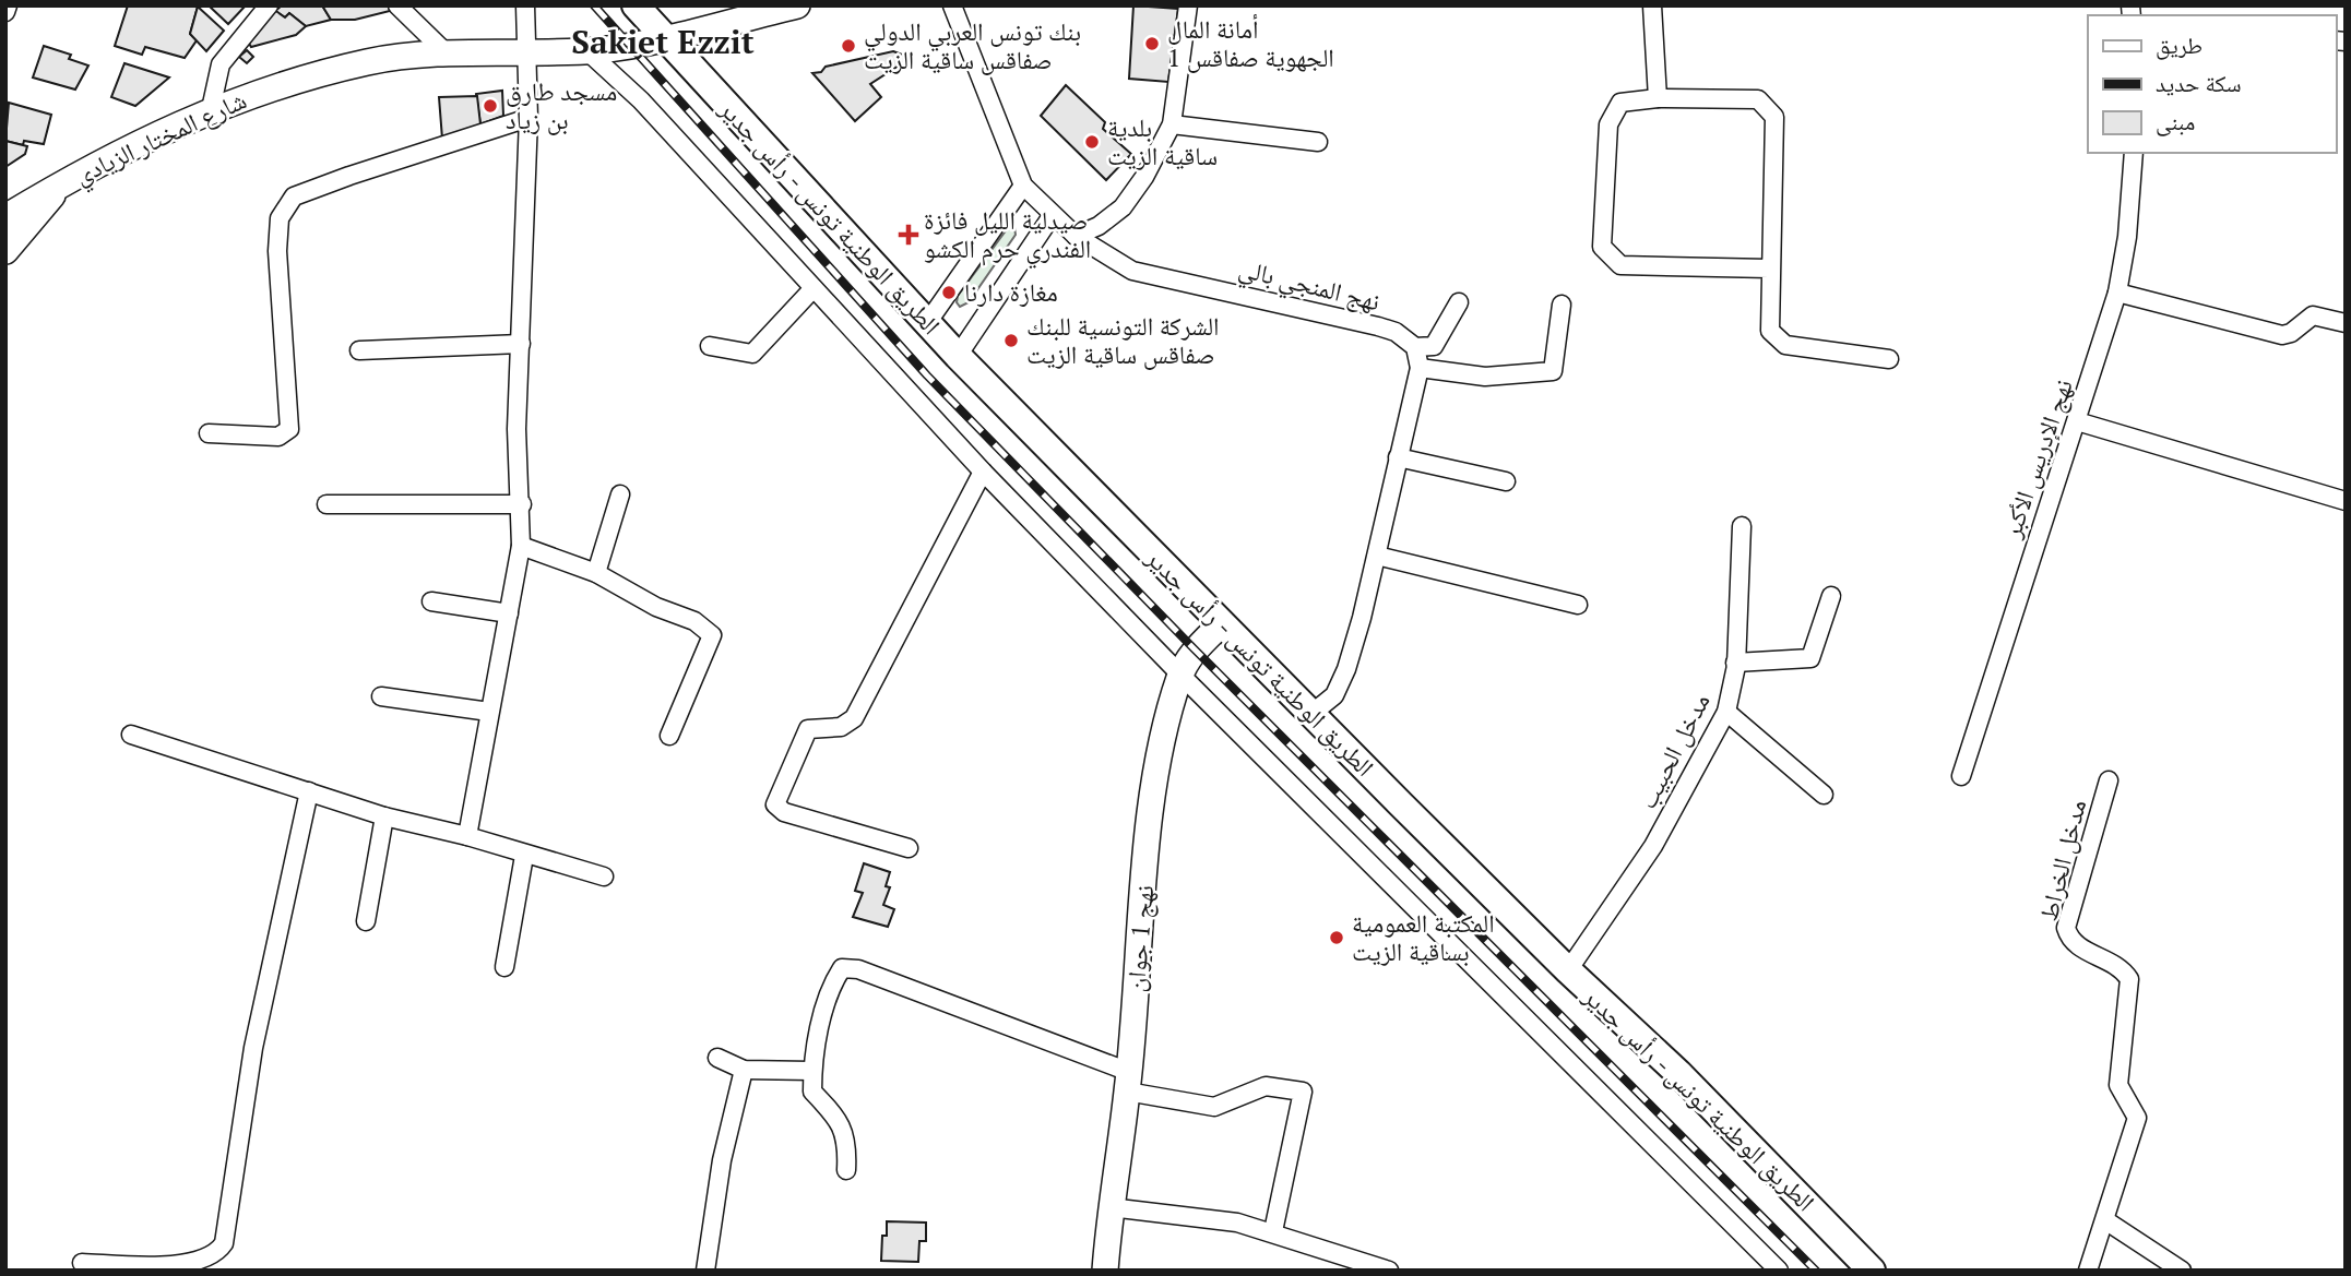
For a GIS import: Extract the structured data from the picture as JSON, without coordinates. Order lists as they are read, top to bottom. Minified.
{"streets":{"main road":["شارع المختار الزيادي","الطريق الوطنية تونس - رأس جدير","نهج 1 جوان"],"street":["نهج المنجي بالي","نهج الإدريس الأكبر","مدخل الحبيب","مدخل الخراط"]},"crossings":[["شارع المختار الزيادي","الطريق الوطنية تونس - رأس جدير"],["الطريق الوطنية تونس - رأس جدير","مدخل الحبيب"],["الطريق الوطنية تونس - رأس جدير","نهج 1 جوان"]],"districts":["Sakiet Ezzit"],"places":{"other":["أمانة المال الجهوية صفاقس 1","بنك تونس العربي الدولي صفاقس ساقية الزيت","مسجد طارق بن زياد","بلدية ساقية الزيت","مغازة دارنا","الشركة التونسية للبنك صفاقس ساقية الزيت","المكتبة العمومية بساقية الزيت"],"health":["صيدلية الليل فائزة الفندري حرم الكشو"]},"legend":["طريق","سكة حديد","مبنى"]}
